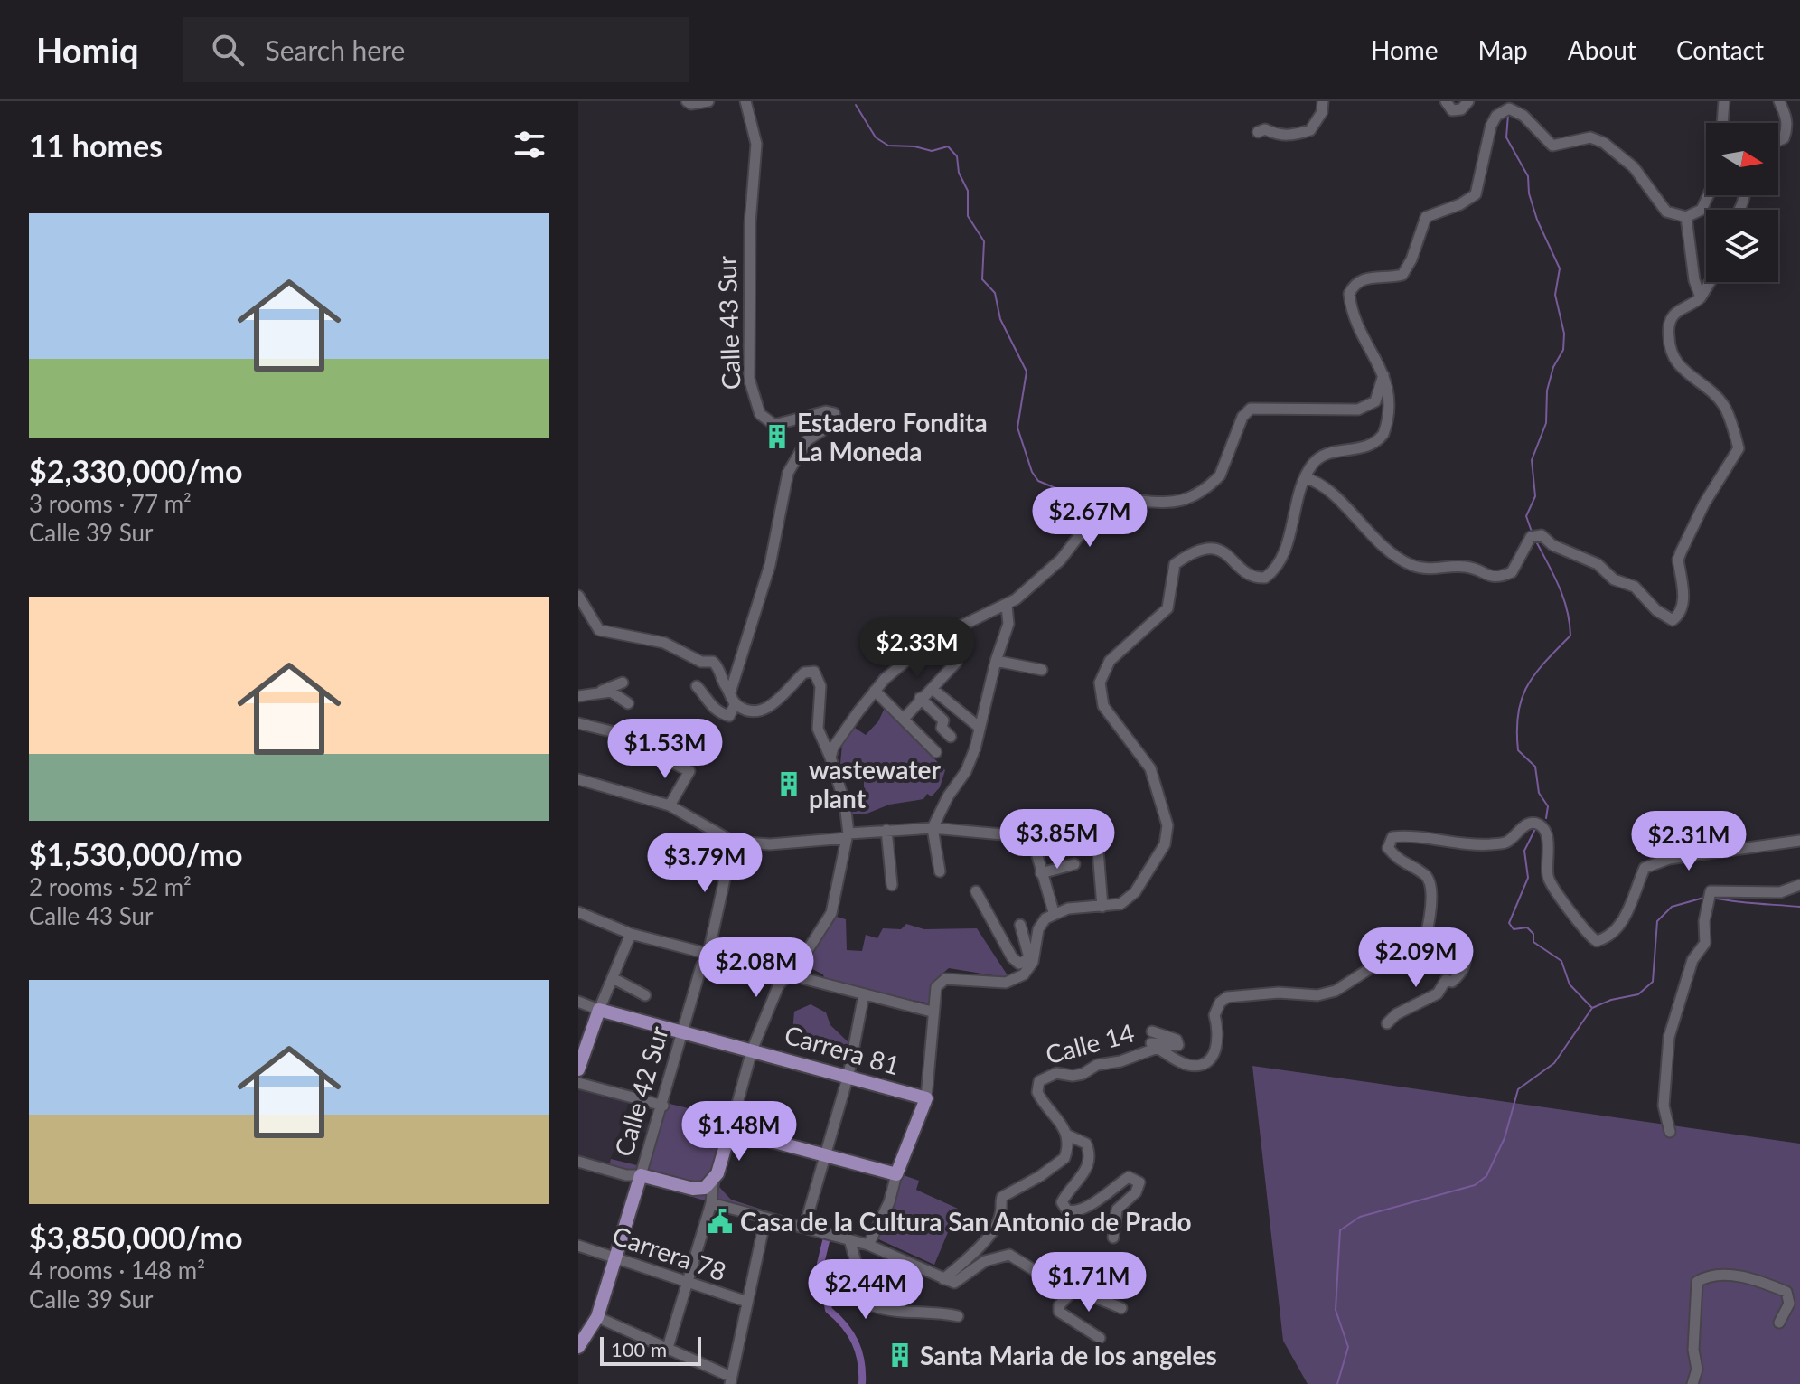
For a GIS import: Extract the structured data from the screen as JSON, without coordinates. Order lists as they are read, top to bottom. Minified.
{"streets":{"main road":["Carrera 81","Calle 42 Sur"],"street":["Calle 43 Sur","Calle 14","Carrera 78"]},"crossings":[["Carrera 81","Calle 42 Sur"],["Calle 42 Sur","Carrera 78"]],"places":{"building":["Estadero Fondita La Moneda","wastewater plant","Santa Maria de los angeles"],"public building":["Casa de la Cultura San Antonio de Prado"]},"scale_bar":"100 m","north":"right","page":{"header":"Homiq","search":"Search here","nav":["Home","Map","About","Contact"],"heading":"11 homes","list":[{"name":"$2,330,000/mo","note":"3 rooms · 77 m² · Calle 39 Sur"},{"name":"$1,530,000/mo","note":"2 rooms · 52 m² · Calle 43 Sur"},{"name":"$3,850,000/mo","note":"4 rooms · 148 m² · Calle 39 Sur"}],"price":["$2.67M","$2.33M","$1.53M","$3.85M","$2.31M","$3.79M","$2.09M","$2.08M","$1.48M","$1.71M","$2.44M"],"scale":"100 m"}}
